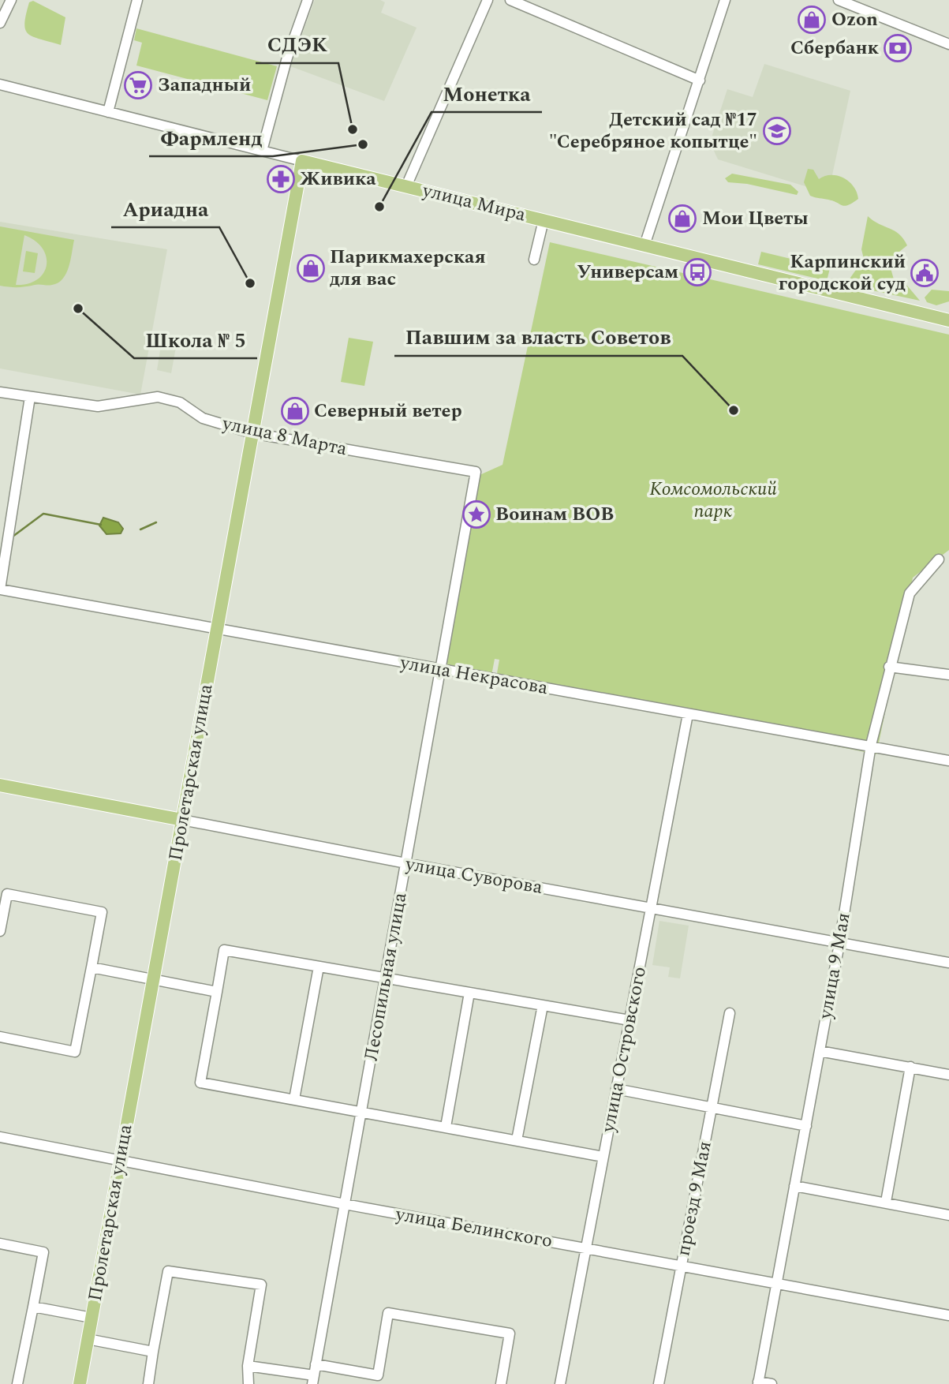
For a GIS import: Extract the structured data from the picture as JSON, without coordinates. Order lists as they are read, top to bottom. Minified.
{"streets":{"main road":["улица Мира","Пролетарская улица","улица Суворова"],"street":["улица 8 Марта","улица Некрасова","улица 9 Мая","Лесопильная улица","улица Островского","проезд 9 Мая","улица Белинского"]},"crossings":[["улица Мира","Пролетарская улица"],["улица 8 Марта","Пролетарская улица"],["улица 8 Марта","Лесопильная улица"],["улица Некрасова","Пролетарская улица"],["улица Некрасова","улица 9 Мая"],["улица Некрасова","Лесопильная улица"],["улица Некрасова","улица Островского"],["Пролетарская улица","улица Суворова"],["Пролетарская улица","улица Белинского"],["улица Суворова","улица 9 Мая"],["улица Суворова","Лесопильная улица"],["улица Суворова","улица Островского"],["улица 9 Мая","улица Белинского"],["Лесопильная улица","улица Белинского"],["улица Островского","улица Белинского"],["проезд 9 Мая","улица Белинского"]],"parks":["Комсомольский парк"],"places":{"shop":["Ozon","Мои Цветы","Парикмахерская для вас","Северный ветер"],"bank":["Сбербанк"],"supermarket":["Западный"],"other":["СДЭК","Фармленд","Монетка","Ариадна","Школа № 5","Павшим за власть Советов"],"school or university":["Детский сад №17 \"Серебряное копытце\""],"pharmacy":["Живика"],"bus stop":["Универсам"],"public building":["Карпинский городской суд"],"place":["Воинам ВОВ"]}}
